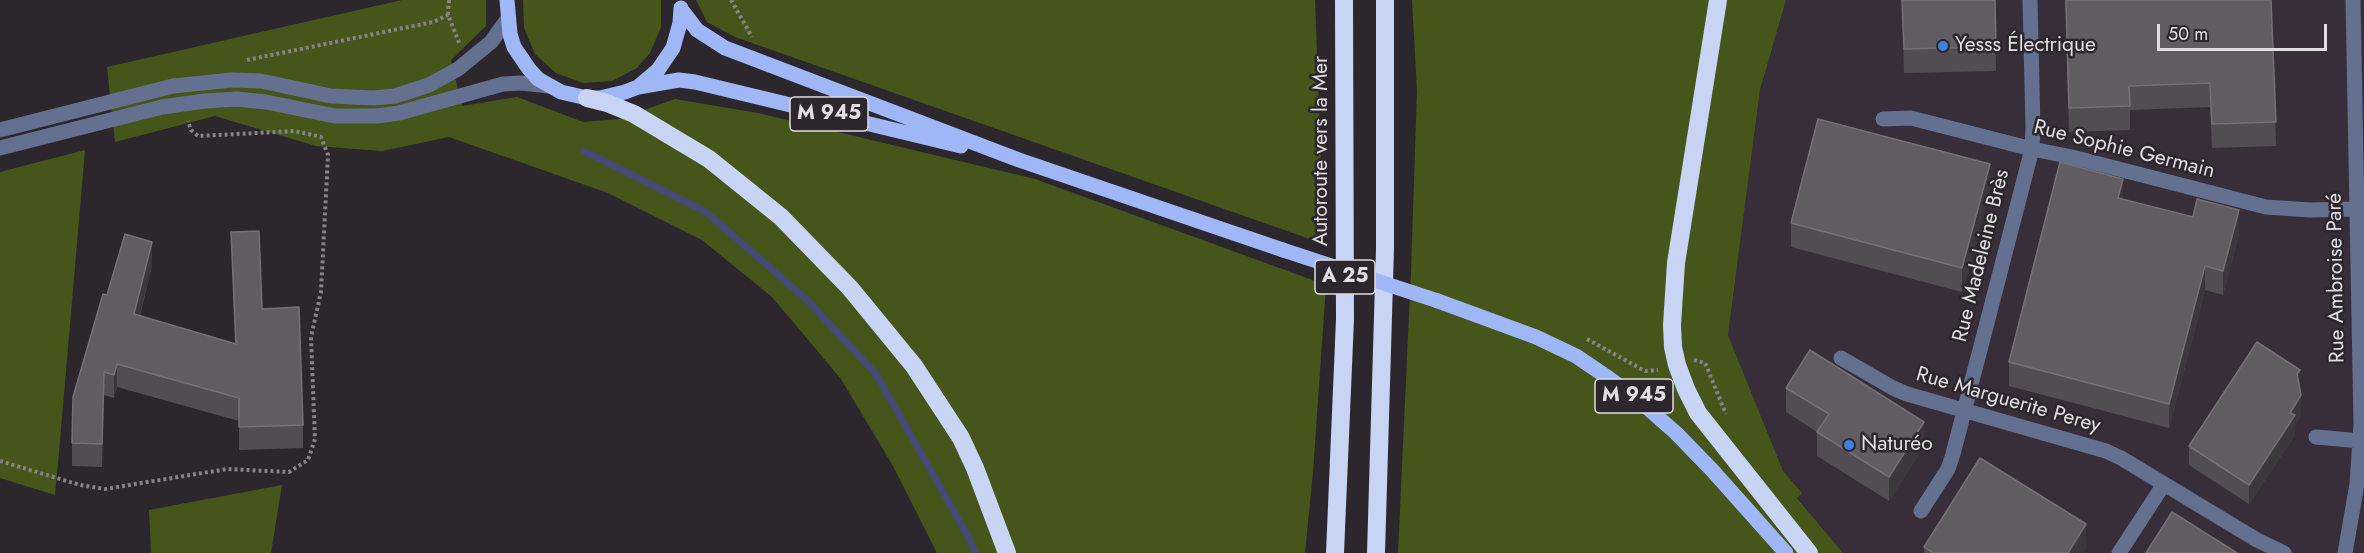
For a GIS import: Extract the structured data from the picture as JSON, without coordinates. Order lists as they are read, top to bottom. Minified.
{"streets":{"highway":["Autoroute vers la Mer","A 25"],"main road":["M 945"],"street":["Rue Sophie Germain","Rue Madeleine Brès","Rue Ambroise Paré","Rue Marguerite Perey"]},"crossings":[["Rue Sophie Germain","Rue Madeleine Brès"],["Rue Sophie Germain","Rue Ambroise Paré"],["Rue Madeleine Brès","Rue Marguerite Perey"]],"places":["Yesss Électrique","Naturéo"],"scale_bar":"50 m"}
